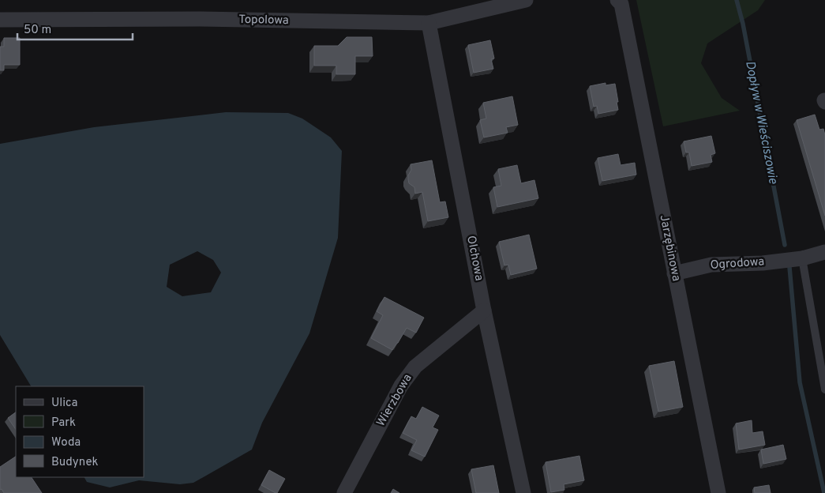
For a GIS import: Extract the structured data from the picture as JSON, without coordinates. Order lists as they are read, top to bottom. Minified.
{"streets":{"street":["Topolowa","Jarzębinowa","Olchowa","Ogrodowa","Wierzbowa"]},"crossings":[["Topolowa","Olchowa"],["Jarzębinowa","Ogrodowa"],["Olchowa","Wierzbowa"]],"water":["Dopływ w Wieściszowie"],"legend":["Ulica","Park","Woda","Budynek"],"scale_bar":"50 m"}
